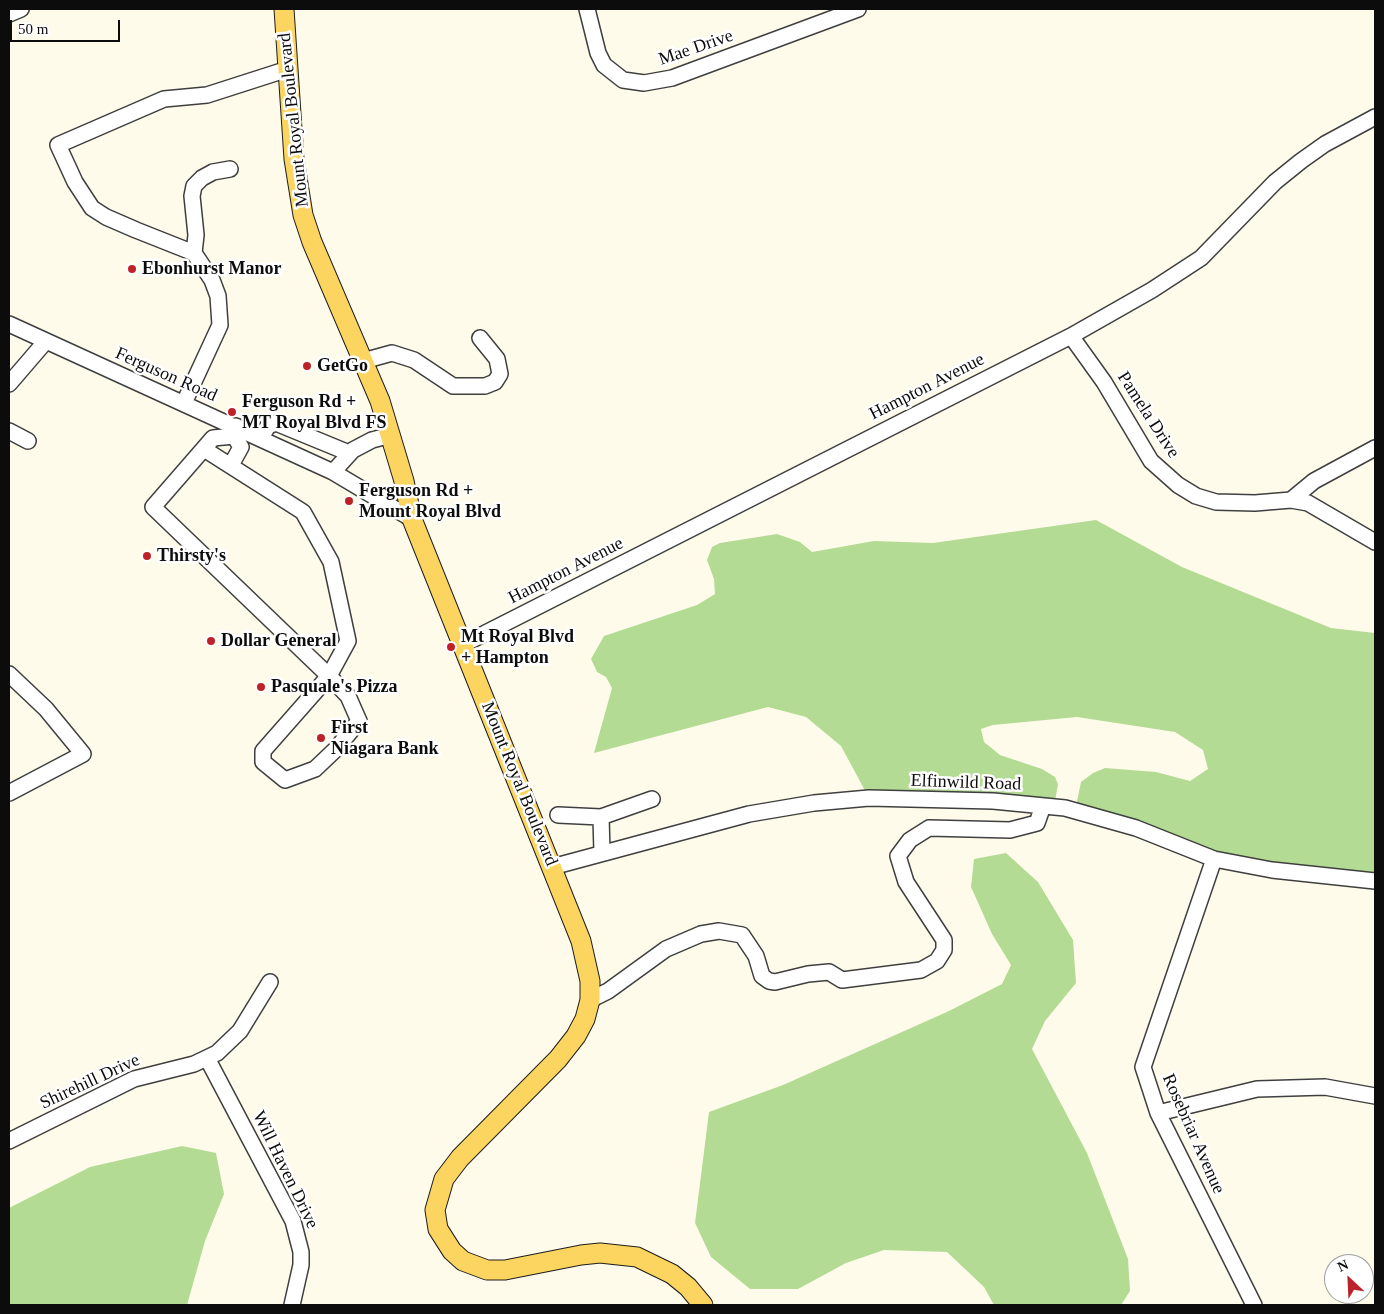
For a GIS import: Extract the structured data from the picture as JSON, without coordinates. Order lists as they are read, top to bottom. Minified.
{"streets":{"main road":["Mount Royal Boulevard"],"street":["Mae Drive","Ferguson Road","Hampton Avenue","Pamela Drive","Elfinwild Road","Shirehill Drive","Rosebriar Avenue","Will Haven Drive"]},"crossings":[["Mount Royal Boulevard","Ferguson Road"],["Mount Royal Boulevard","Hampton Avenue"],["Mount Royal Boulevard","Elfinwild Road"],["Hampton Avenue","Pamela Drive"],["Elfinwild Road","Rosebriar Avenue"],["Shirehill Drive","Will Haven Drive"]],"places":["Ebonhurst Manor","GetGo","Ferguson Rd + MT Royal Blvd FS","Ferguson Rd + Mount Royal Blvd","Thirsty's","Dollar General","Mt Royal Blvd + Hampton","Pasquale's Pizza","First Niagara Bank"],"scale_bar":"50 m","north":"top left"}
